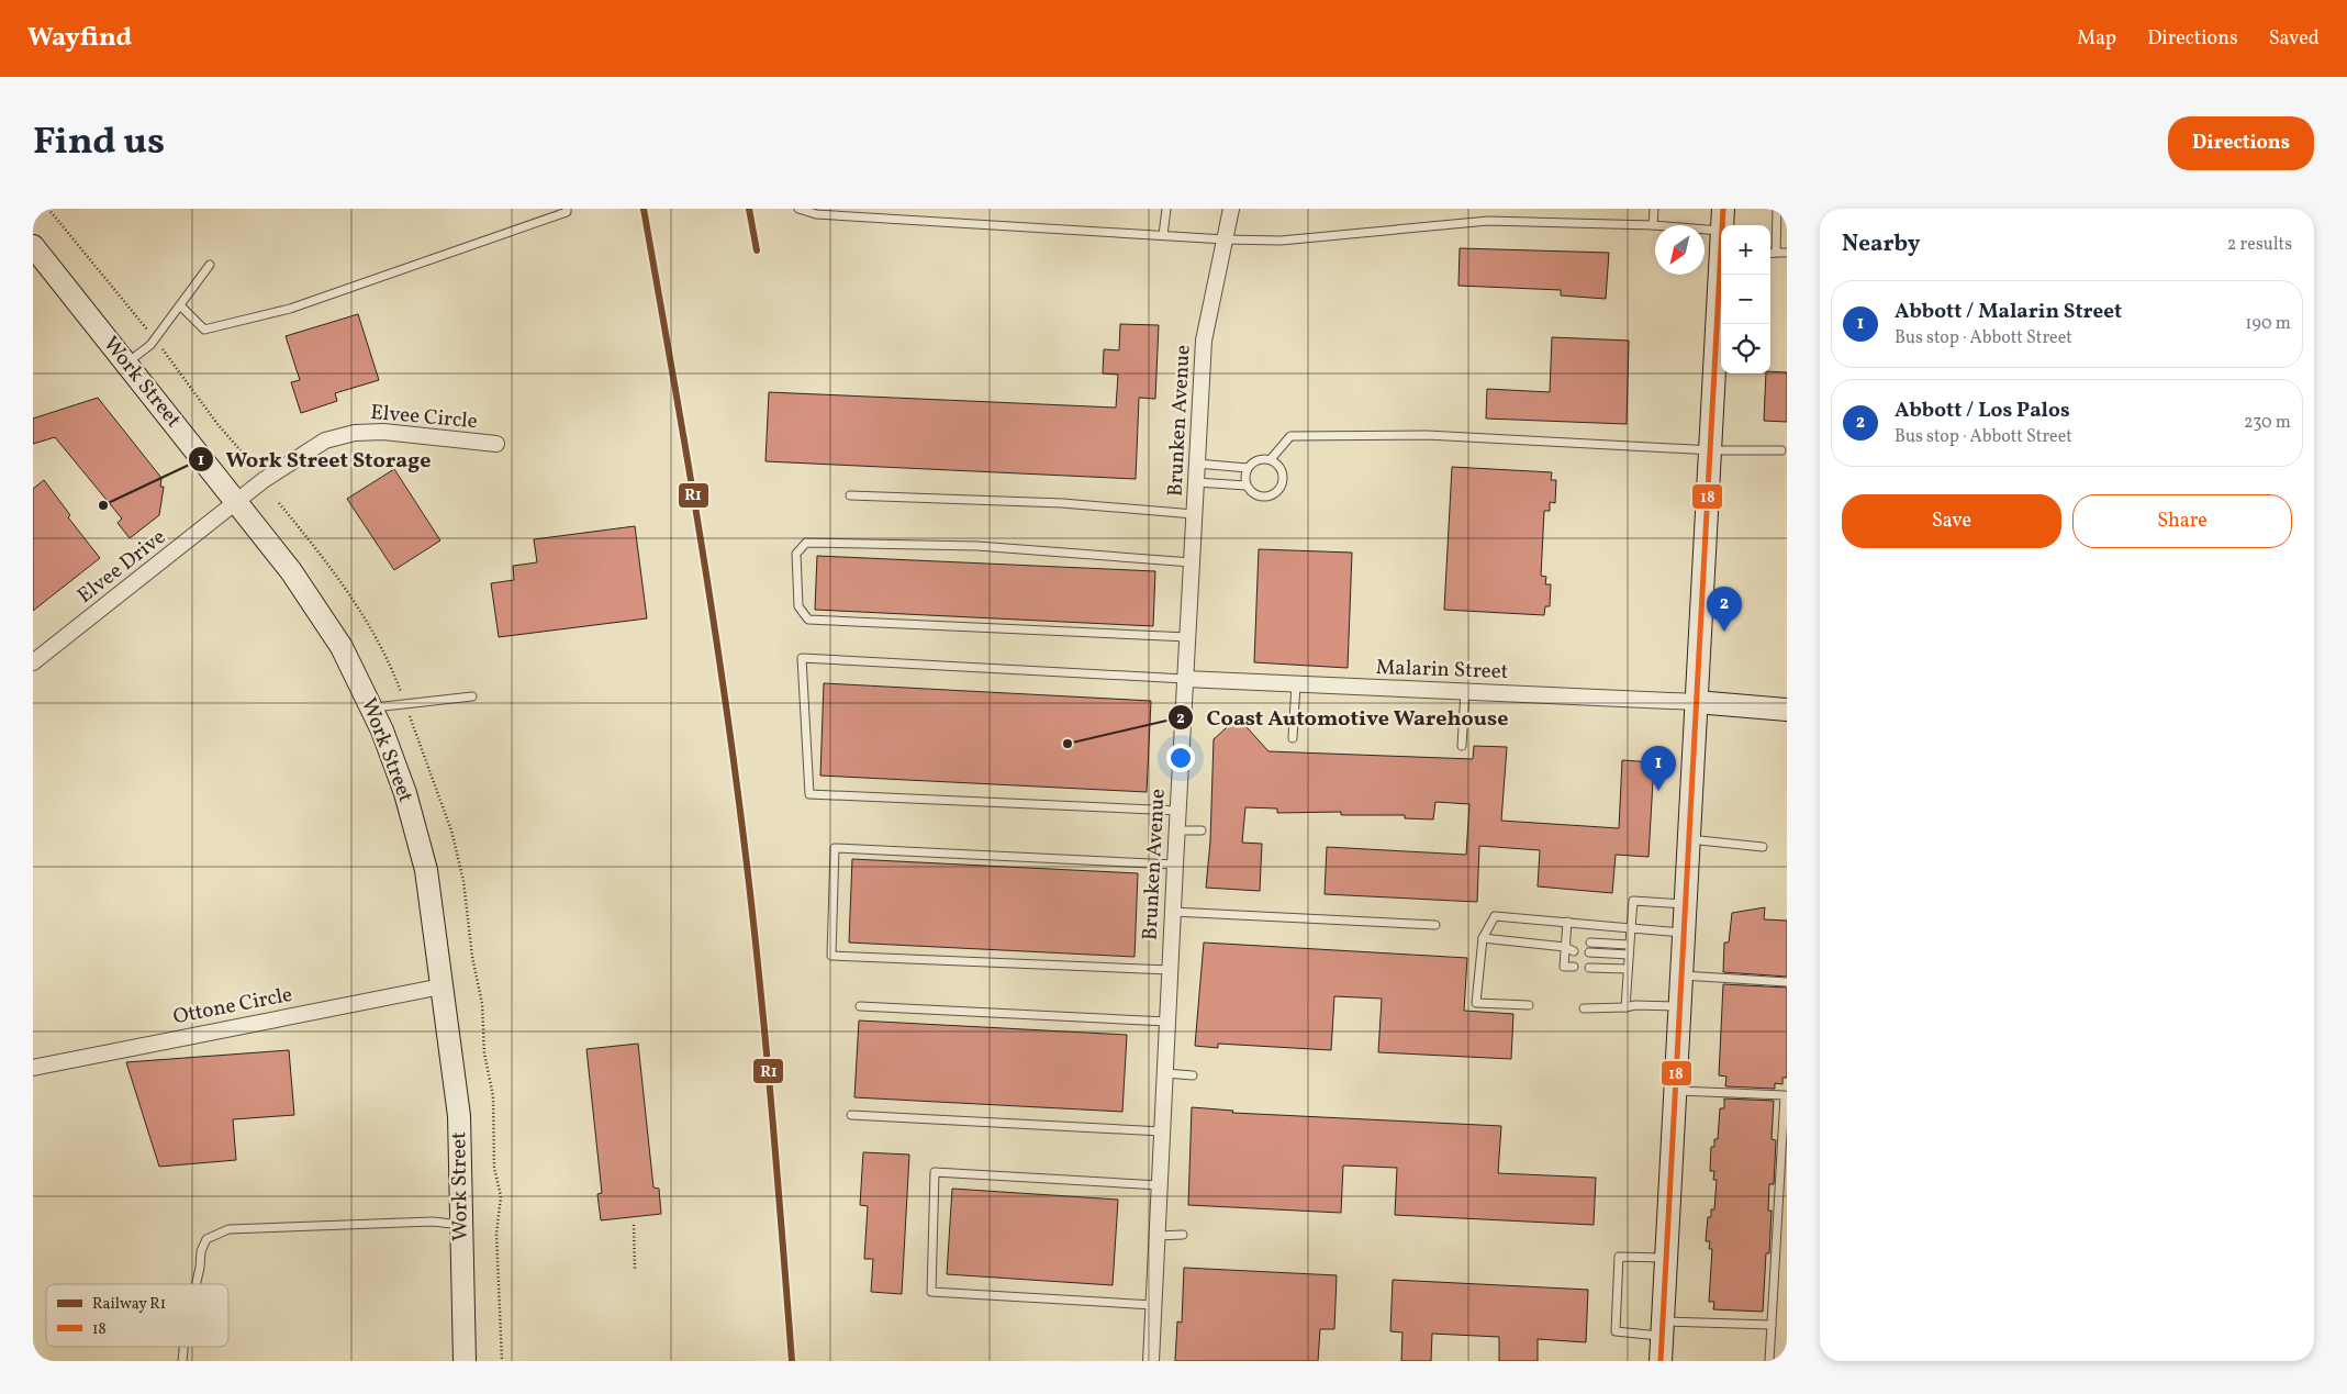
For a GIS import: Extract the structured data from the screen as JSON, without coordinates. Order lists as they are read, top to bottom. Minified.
{"streets":{"street":["Work Street","Elvee Circle","Brunken Avenue","Elvee Drive","Malarin Street","Ottone Circle"]},"crossings":[["Work Street","Elvee Circle"],["Work Street","Elvee Drive"],["Work Street","Ottone Circle"],["Elvee Circle","Elvee Drive"],["Brunken Avenue","Malarin Street"]],"places":["Work Street Storage","Coast Automotive Warehouse"],"lines":["rail line R1","transit line 18"],"legend":["Railway R1","18"],"north":"bottom left","page":{"header":"Wayfind","nav":["Map","Directions","Saved"],"title":"Find us","buttons":["Directions",["Save","Share"]],"heading":["Nearby","2 results"],"map_buttons":["+","−"],"list":[{"mark":"1","name":"Abbott / Malarin Street","note":"Bus stop · Abbott Street","value":"190 m"},{"mark":"2","name":"Abbott / Los Palos","note":"Bus stop · Abbott Street","value":"230 m"}],"pins":["2","1"]}}
